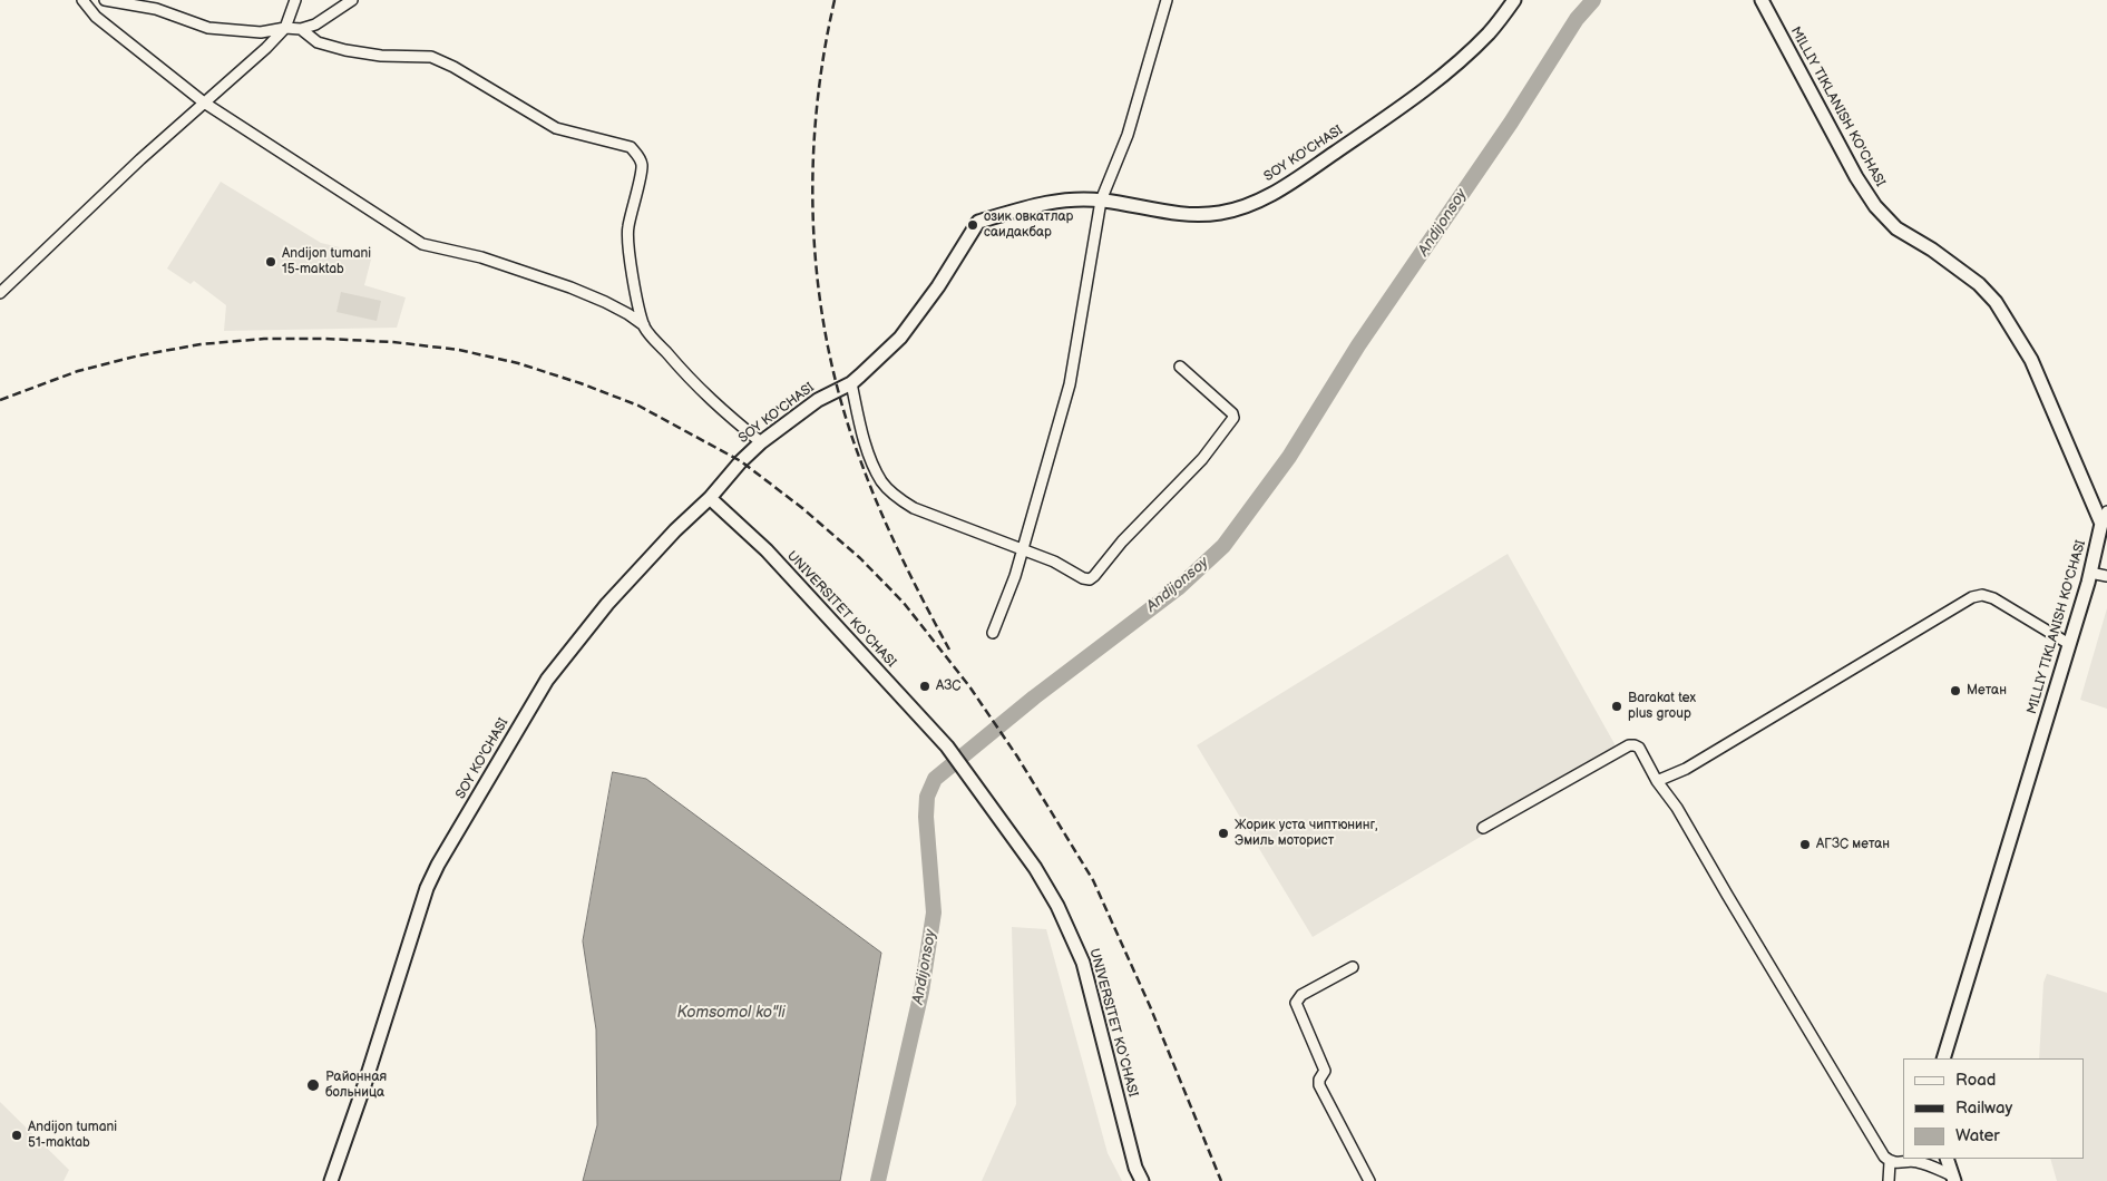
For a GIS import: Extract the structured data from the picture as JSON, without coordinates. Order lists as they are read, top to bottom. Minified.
{"streets":{"main road":["MILLIY TIKLANISH KO'CHASI","SOY KO'CHASI","UNIVERSITET KО‘CHASI"]},"crossings":[["SOY KO'CHASI","UNIVERSITET KО‘CHASI"]],"water":["Andijonsoy","Komsomol ko\"li"],"places":["озик овкатлар саидакбар","Andijon tumani 15-maktab","АЗС","Метан","Barakat tex plus group","Жорик уста чиптюнинг, Эмиль моторист","АГЗС метан","Районная больница","Andijon tumani 51-maktab"],"legend":["Road","Railway","Water"]}
